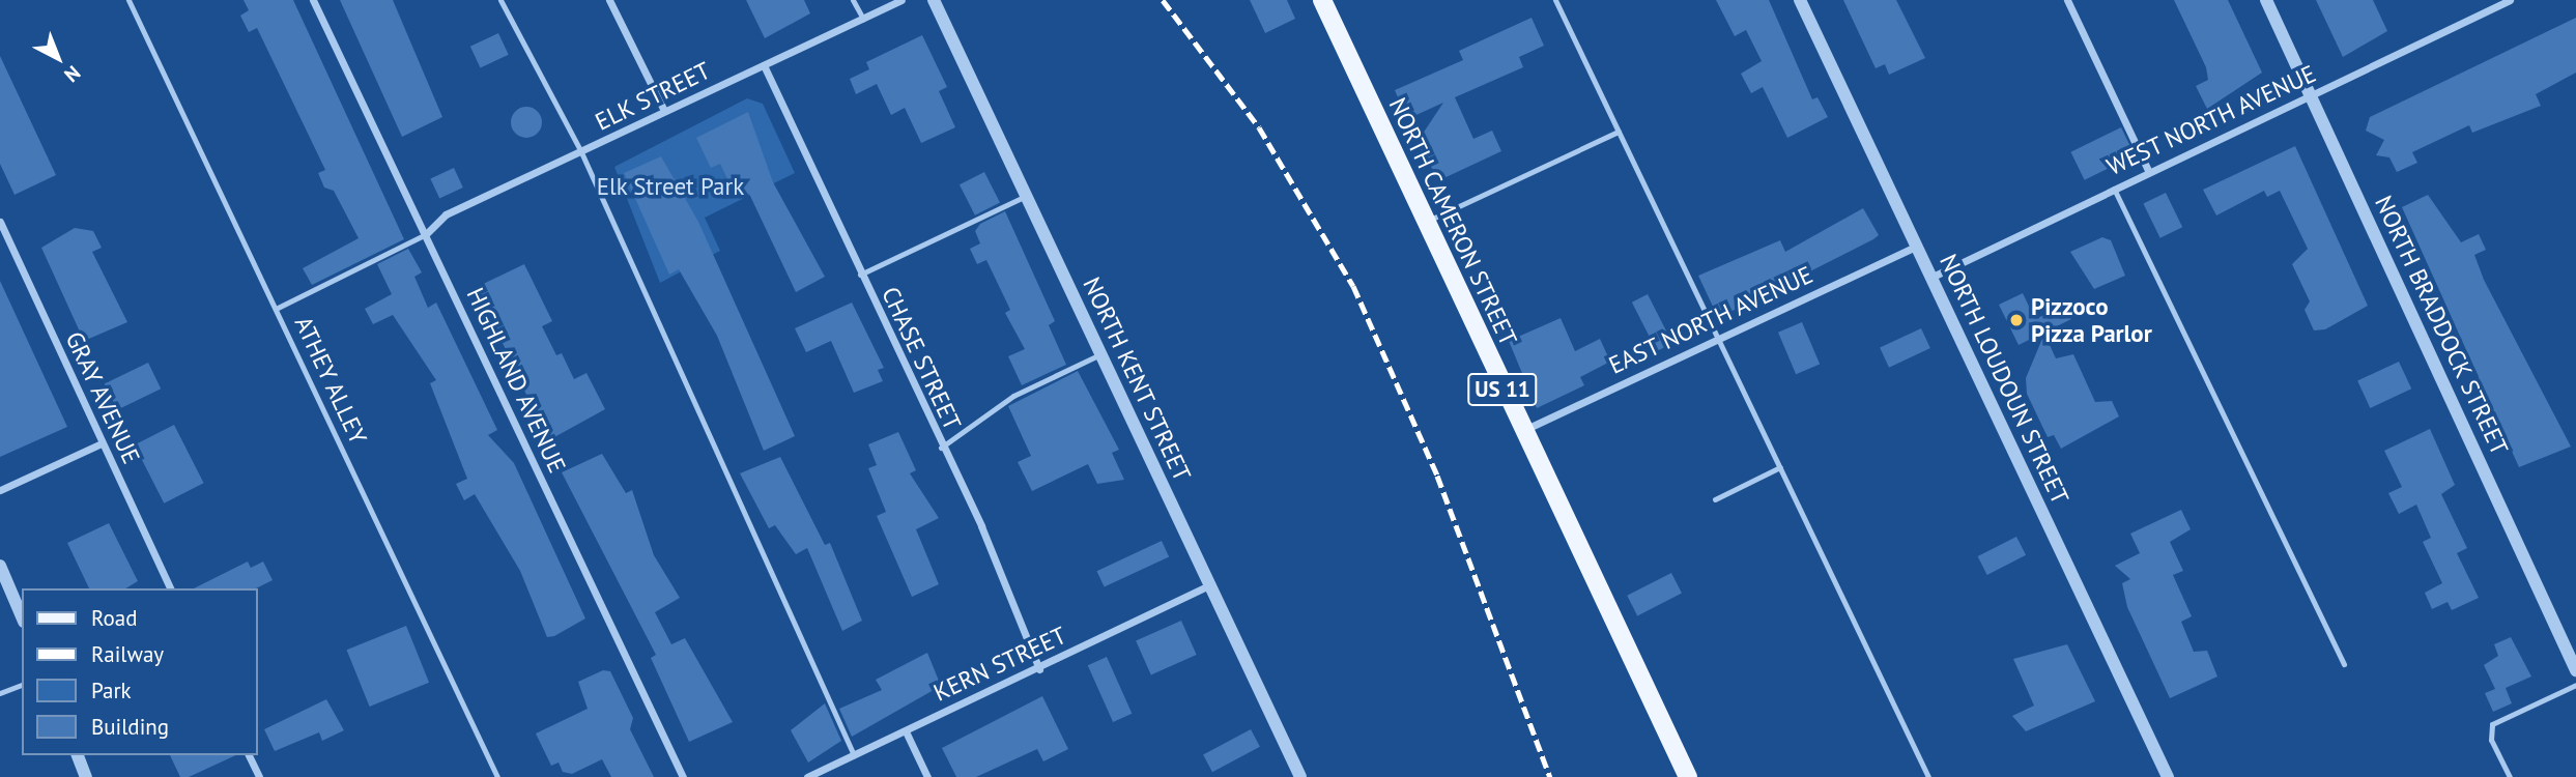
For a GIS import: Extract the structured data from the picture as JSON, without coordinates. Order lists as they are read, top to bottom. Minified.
{"streets":{"main road":["NORTH CAMERON STREET","US 11"],"street":["ELK STREET","WEST NORTH AVENUE","EAST NORTH AVENUE","NORTH BRADDOCK STREET","CHASE STREET","NORTH KENT STREET","NORTH LOUDOUN STREET","HIGHLAND AVENUE","GRAY AVENUE","KERN STREET"],"lane":["ATHEY ALLEY"]},"crossings":[["ELK STREET","CHASE STREET"],["ELK STREET","HIGHLAND AVENUE"],["WEST NORTH AVENUE","NORTH BRADDOCK STREET"],["WEST NORTH AVENUE","NORTH LOUDOUN STREET"],["NORTH CAMERON STREET","EAST NORTH AVENUE"],["EAST NORTH AVENUE","NORTH LOUDOUN STREET"],["CHASE STREET","KERN STREET"],["NORTH KENT STREET","KERN STREET"]],"parks":["Elk Street Park"],"places":["Pizzoco Pizza Parlor"],"legend":["Road","Railway","Park","Building"],"north":"bottom right"}
